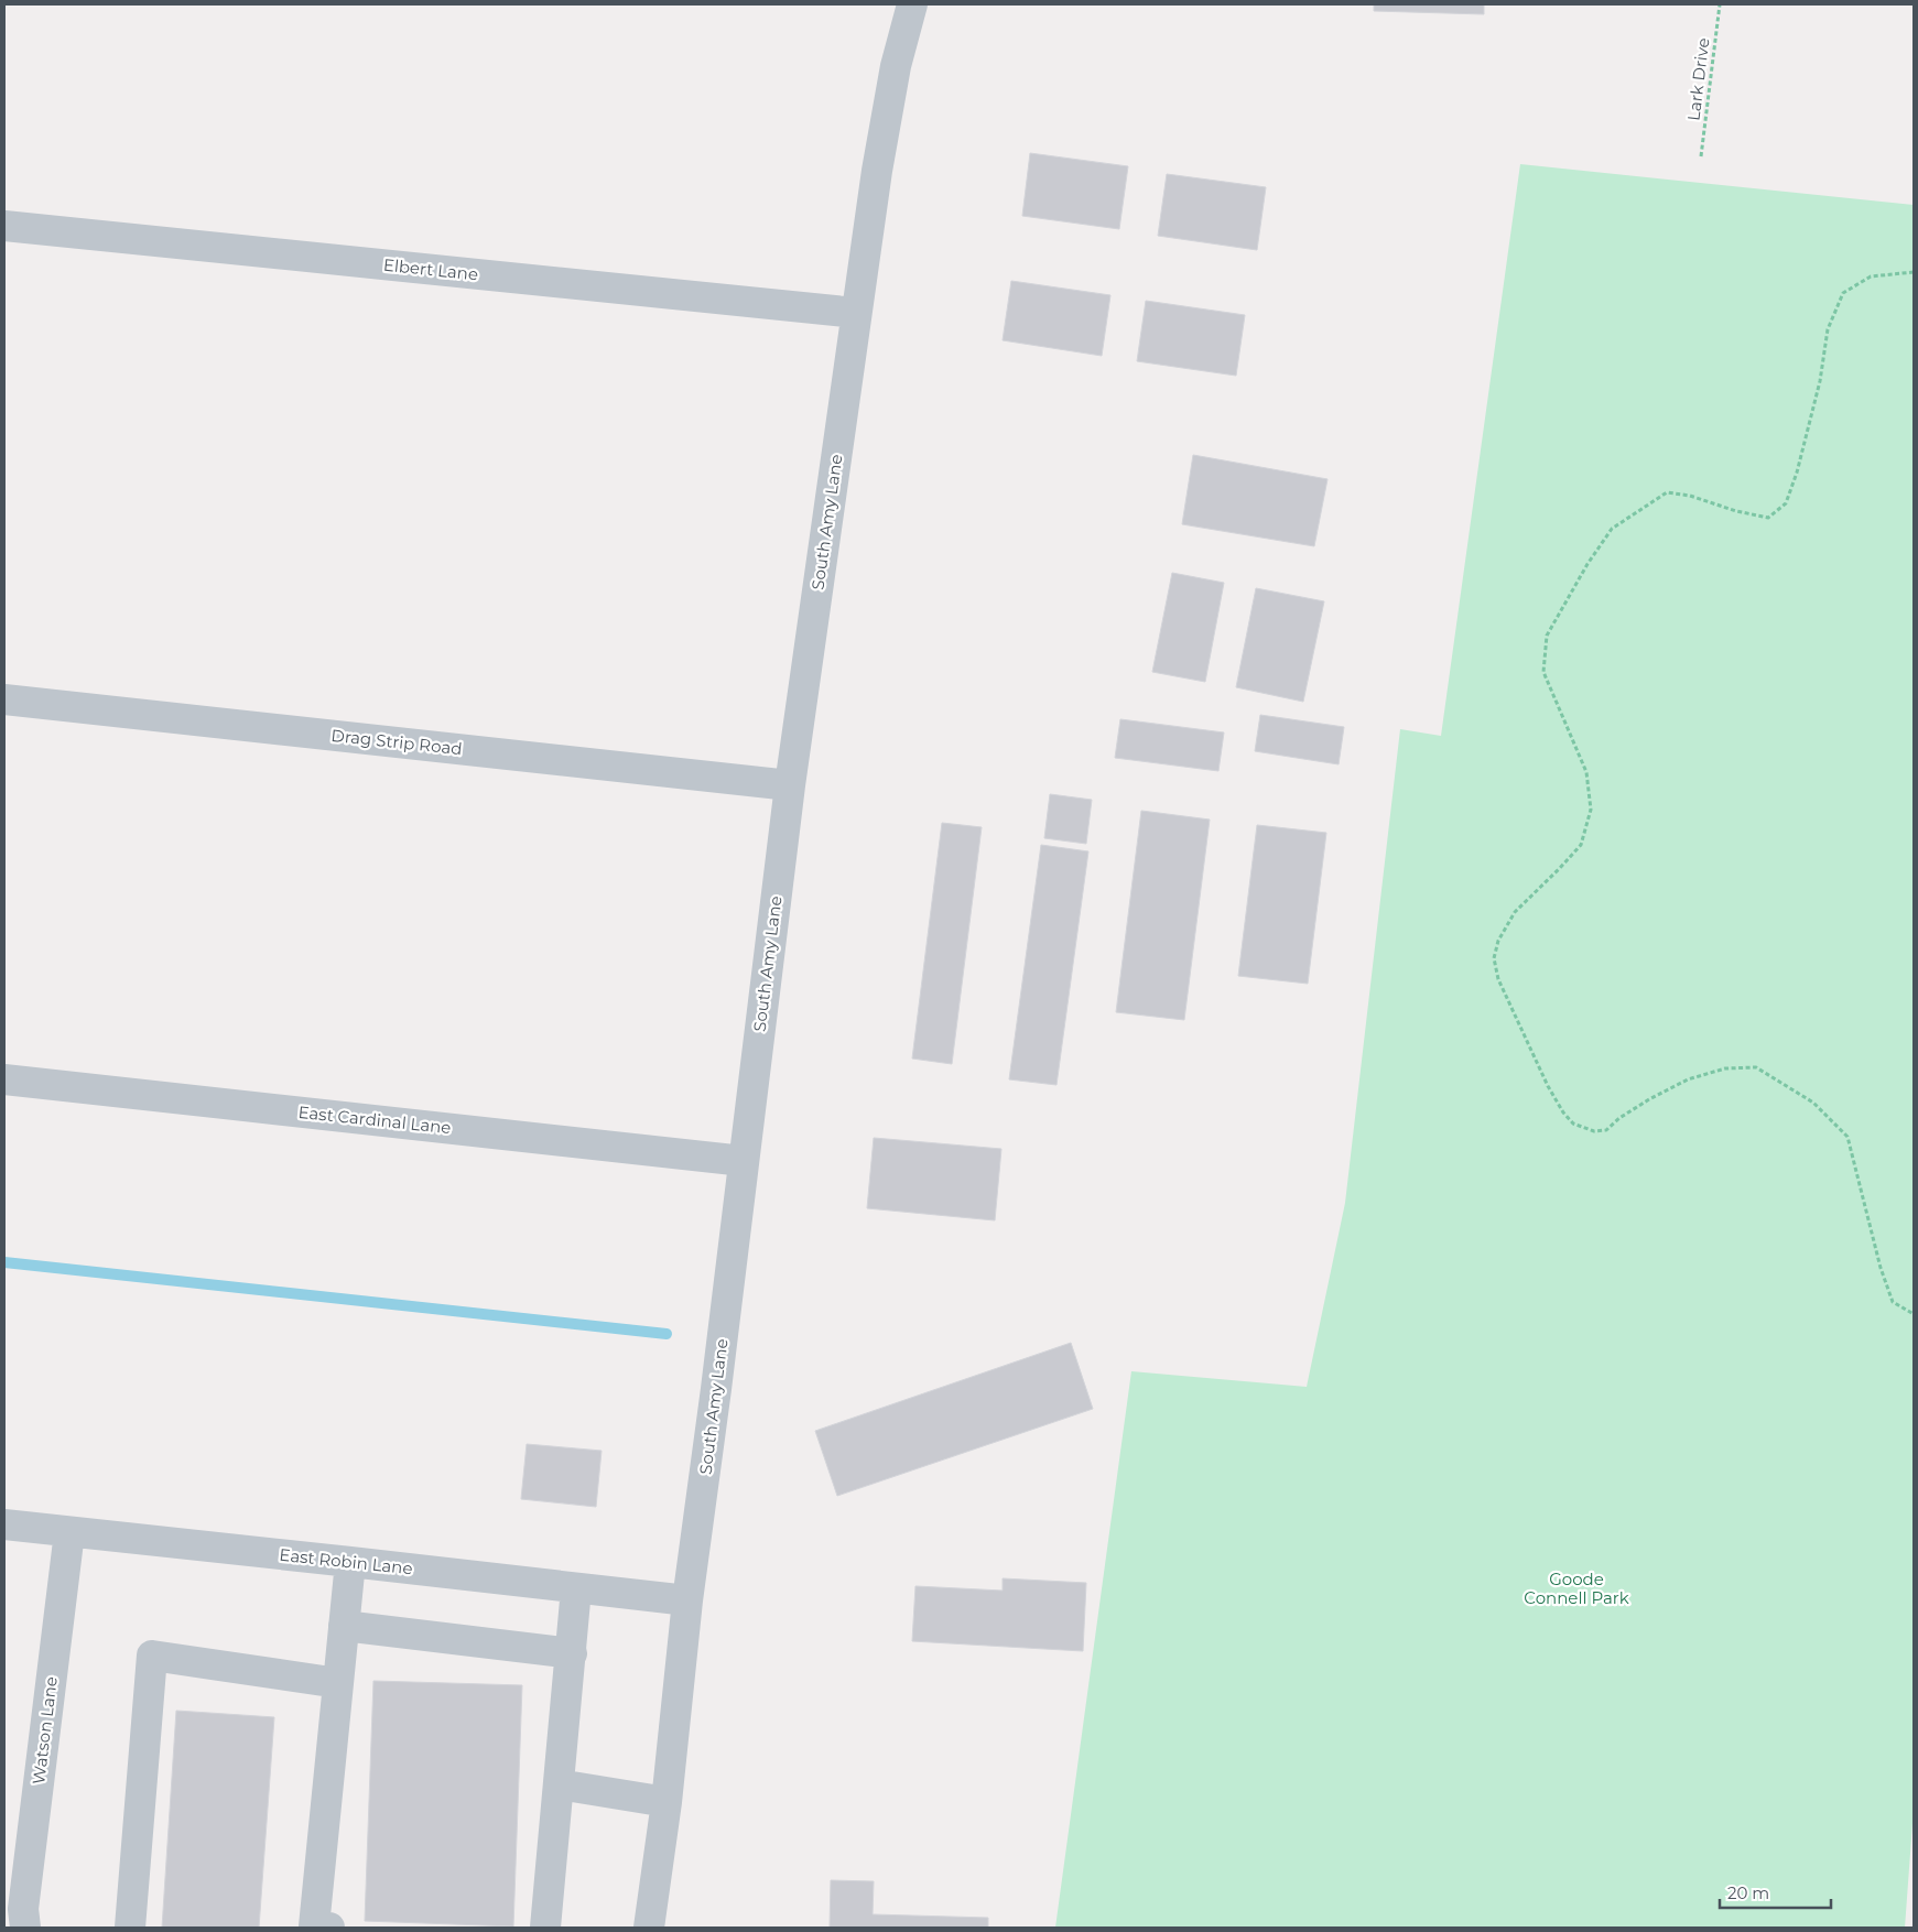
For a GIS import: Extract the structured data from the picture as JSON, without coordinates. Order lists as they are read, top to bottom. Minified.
{"streets":{"street":["Elbert Lane","South Amy Lane","Drag Strip Road","East Cardinal Lane","East Robin Lane","Watson Lane"],"path":["Lark Drive"]},"crossings":[["Elbert Lane","South Amy Lane"],["South Amy Lane","Drag Strip Road"],["South Amy Lane","East Cardinal Lane"],["South Amy Lane","East Robin Lane"],["East Robin Lane","Watson Lane"]],"parks":["Goode Connell Park"],"scale_bar":"20 m"}
